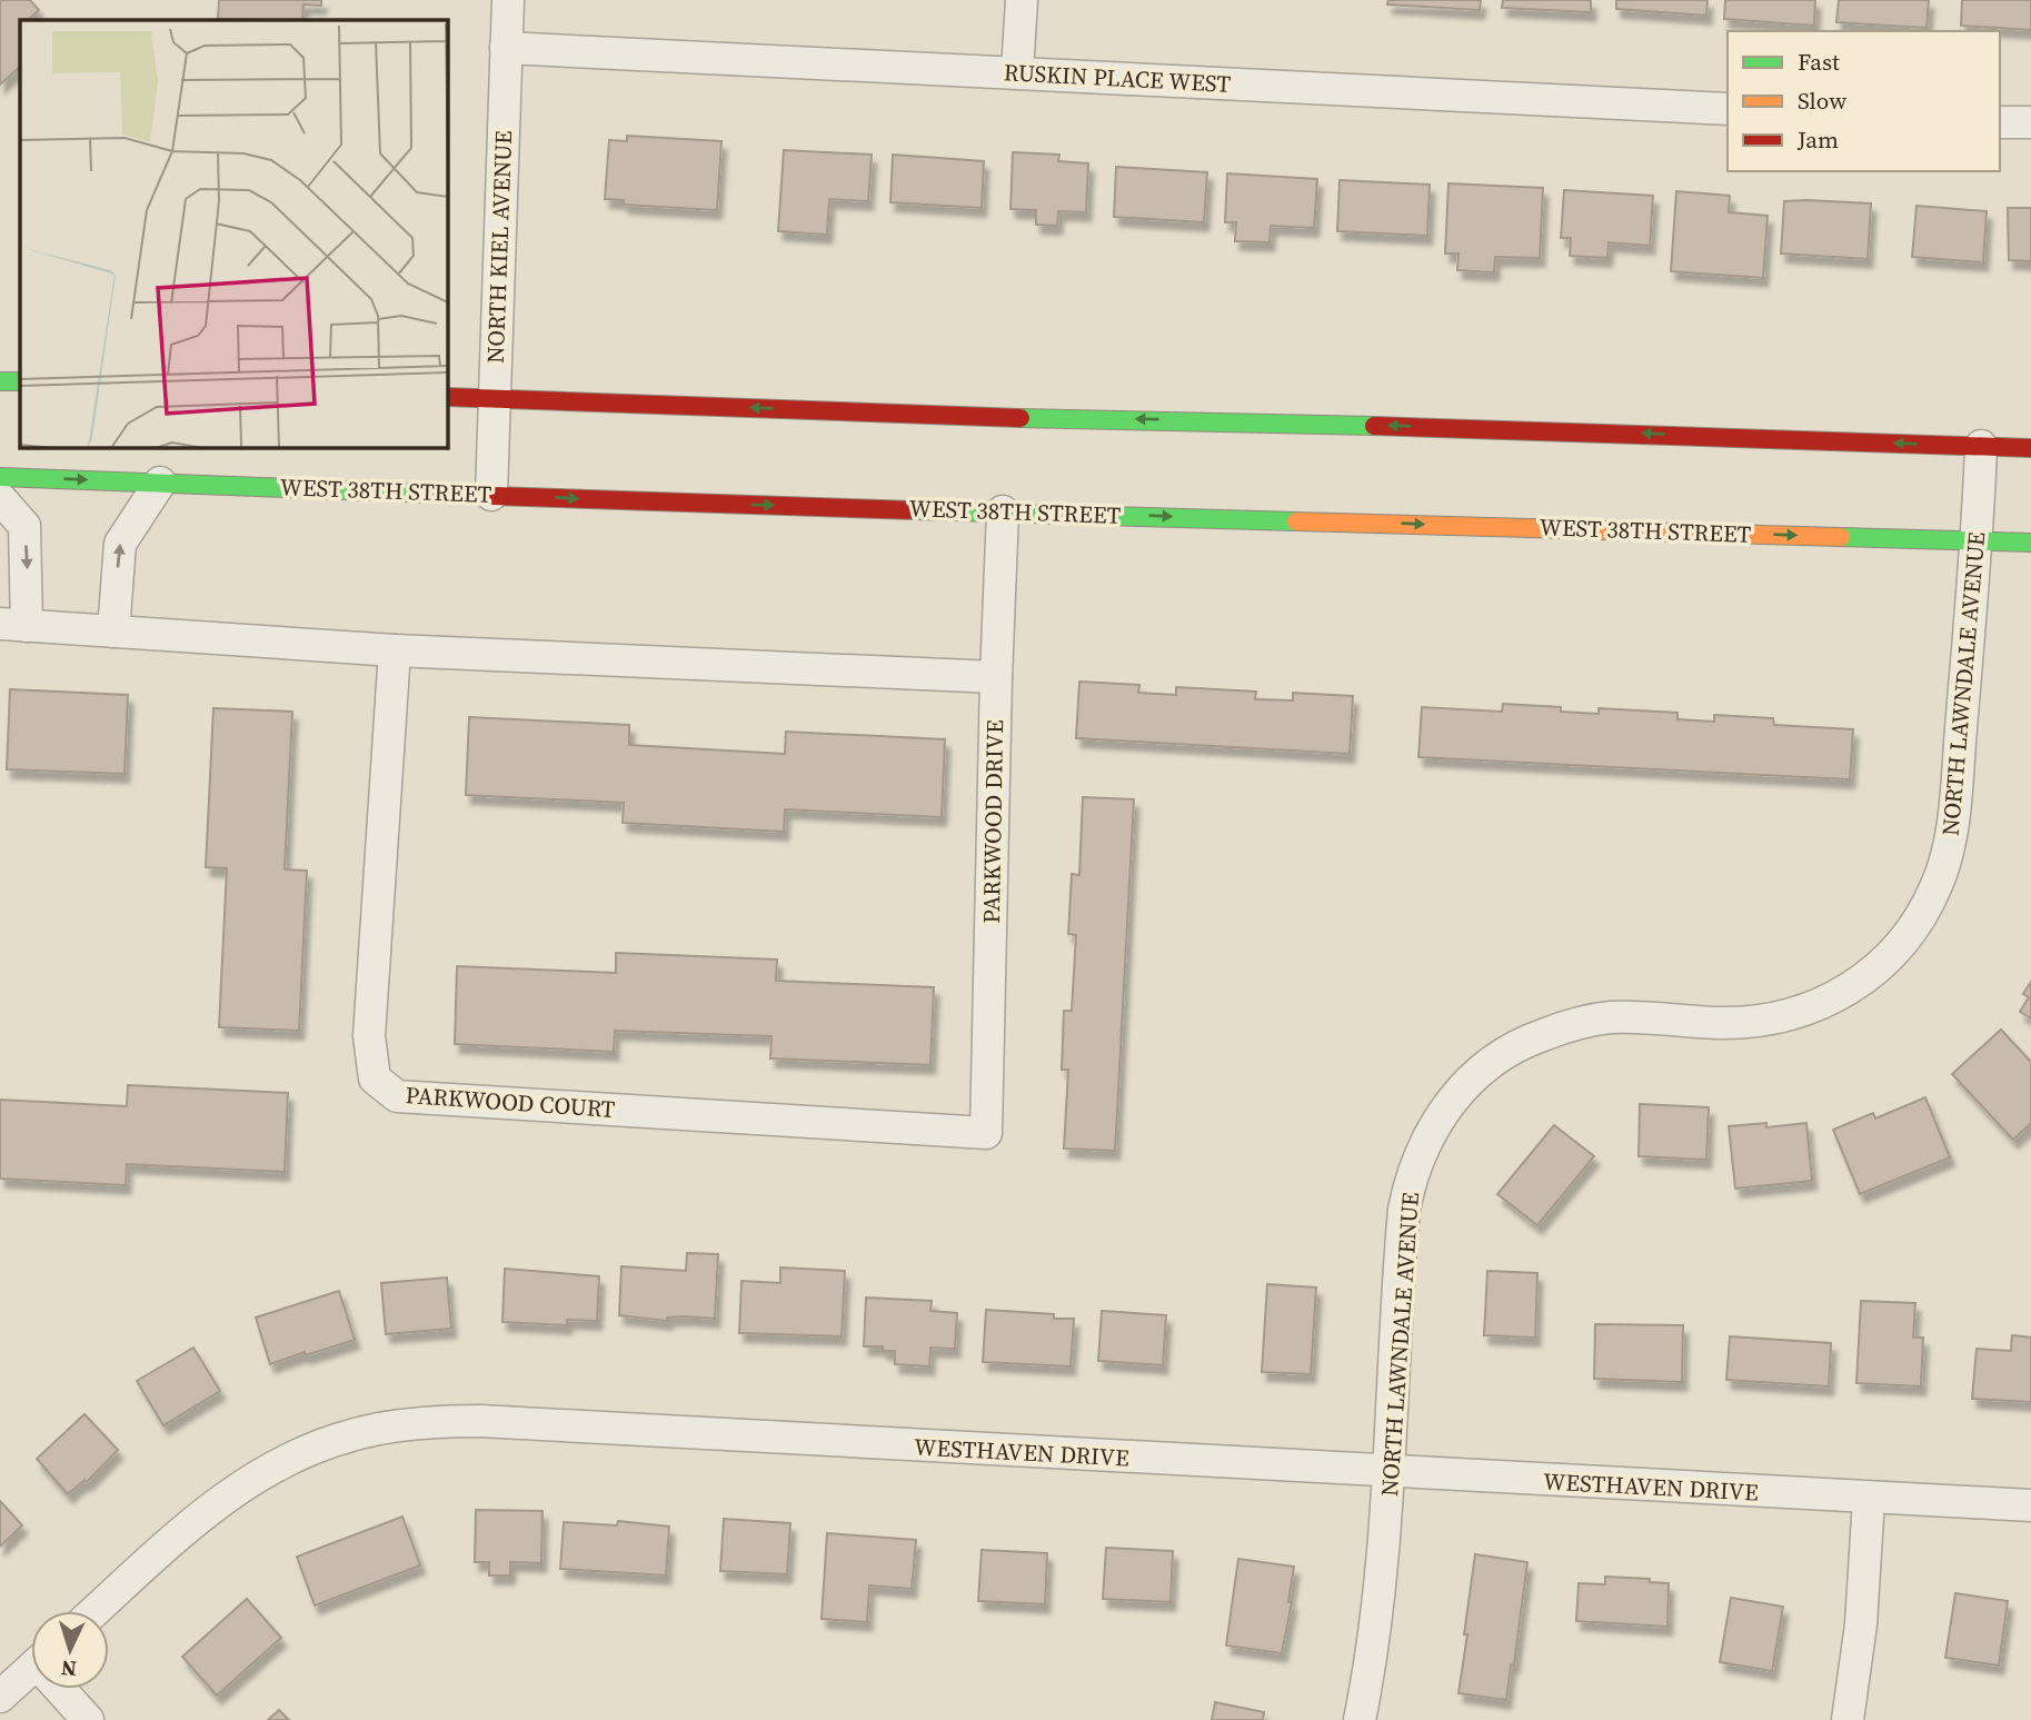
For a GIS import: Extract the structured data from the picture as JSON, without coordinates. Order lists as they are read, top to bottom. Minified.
{"streets":{"main road":["WEST 38TH STREET"],"street":["RUSKIN PLACE WEST","NORTH KIEL AVENUE","NORTH LAWNDALE AVENUE","PARKWOOD DRIVE","PARKWOOD COURT","WESTHAVEN DRIVE"]},"crossings":[["RUSKIN PLACE WEST","NORTH KIEL AVENUE"],["NORTH KIEL AVENUE","WEST 38TH STREET"],["WEST 38TH STREET","NORTH LAWNDALE AVENUE"],["WEST 38TH STREET","PARKWOOD DRIVE"],["NORTH LAWNDALE AVENUE","WESTHAVEN DRIVE"],["PARKWOOD DRIVE","PARKWOOD COURT"]],"legend":["Fast","Slow","Jam"],"north":"bottom"}
